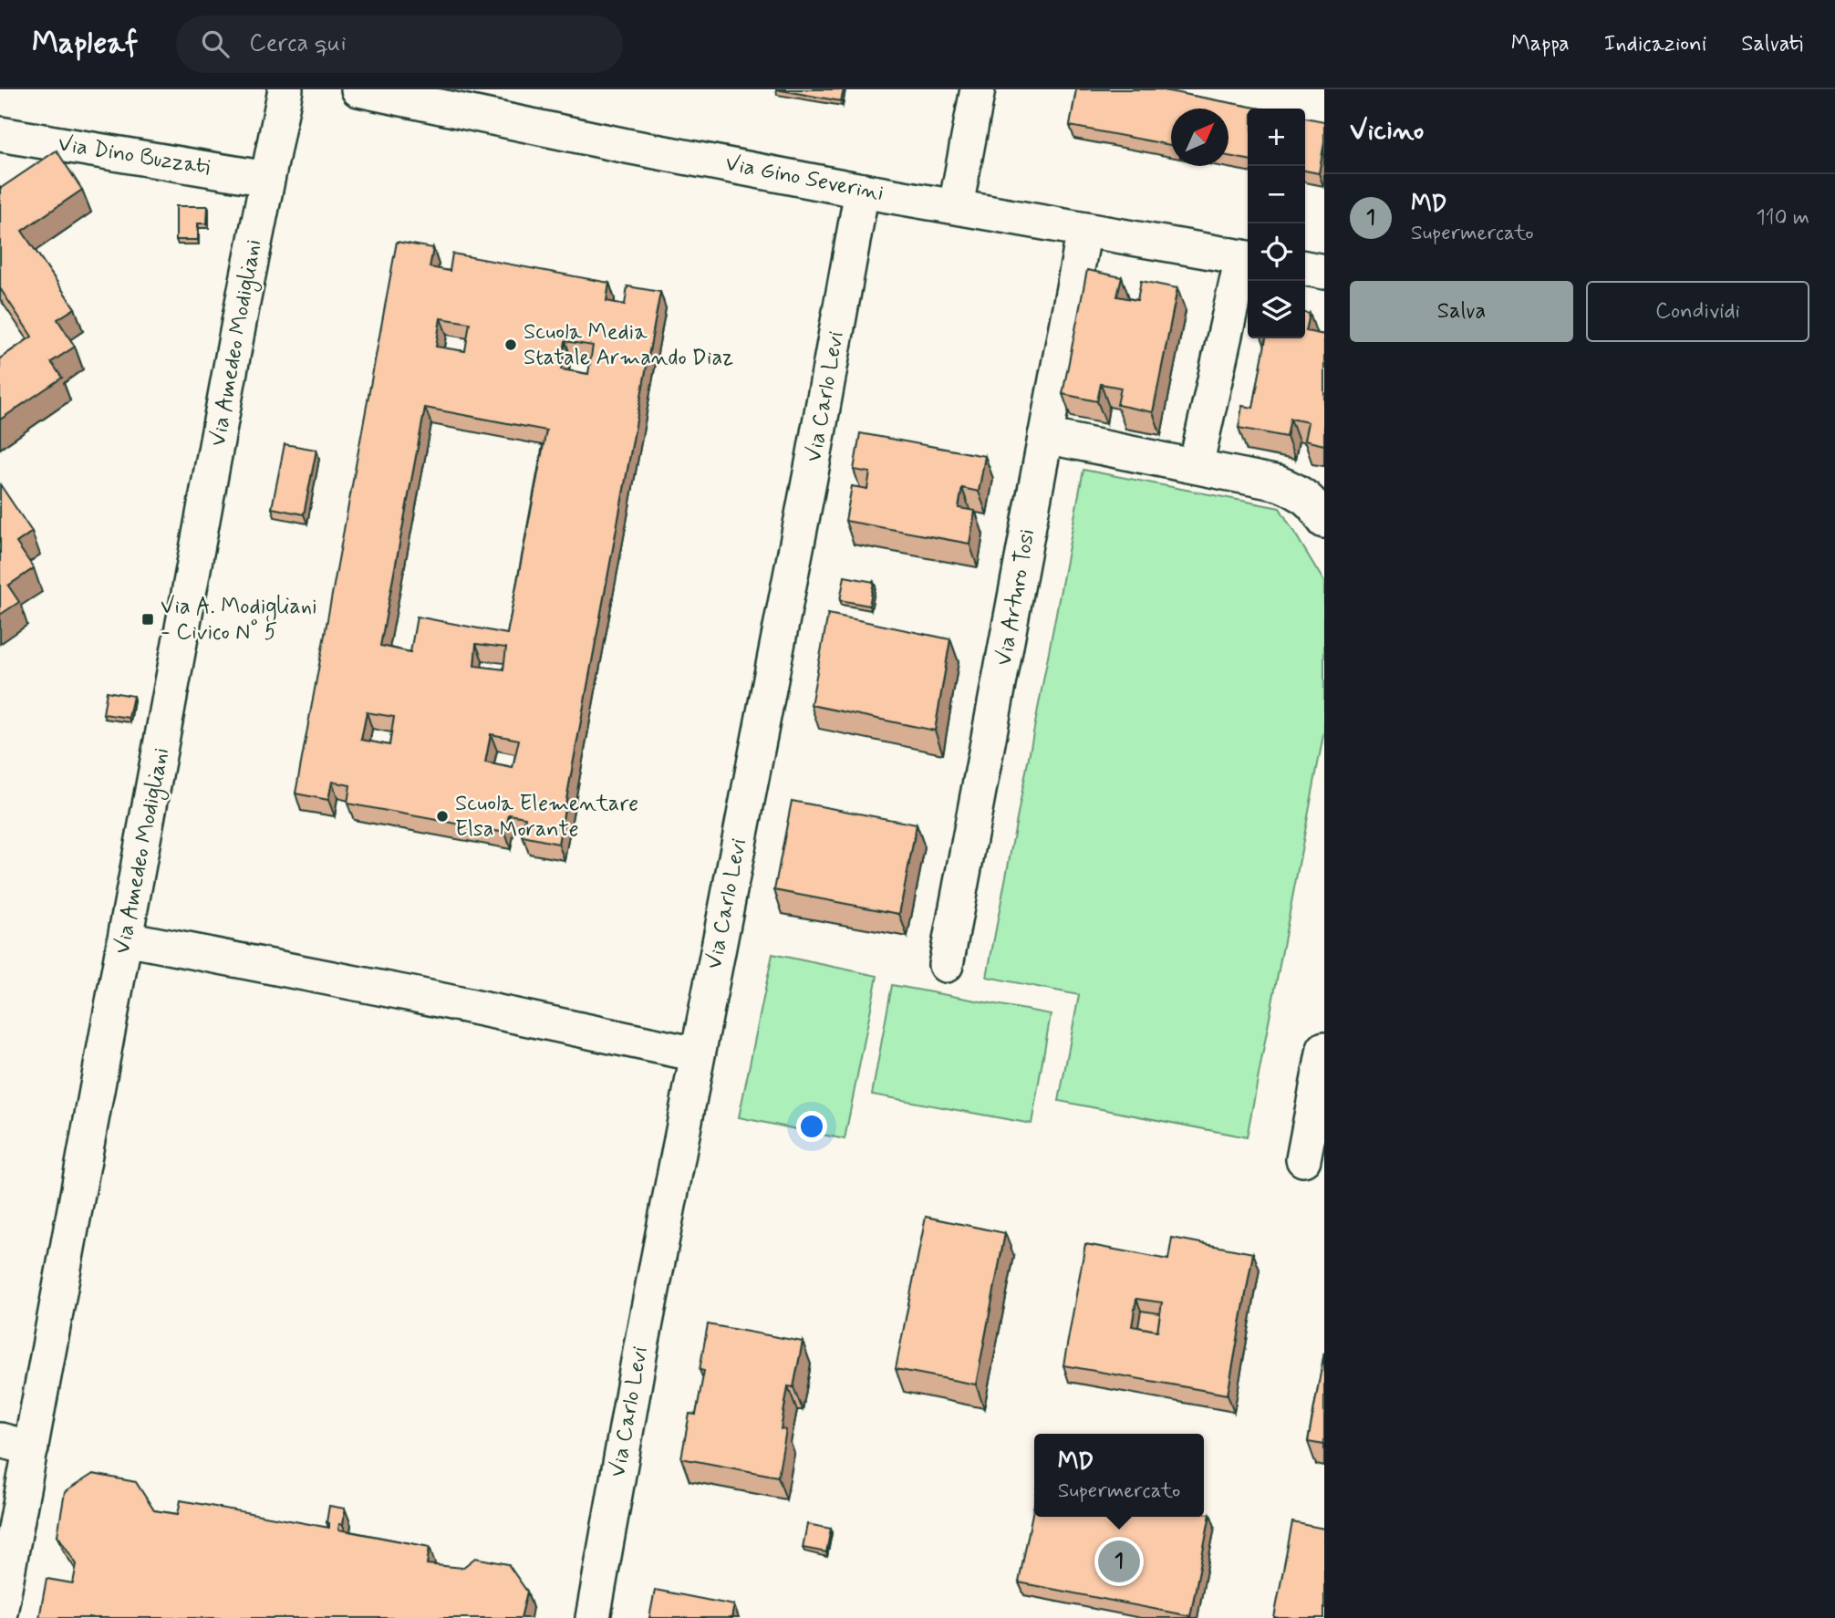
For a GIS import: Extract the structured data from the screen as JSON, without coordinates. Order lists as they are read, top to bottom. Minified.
{"streets":{"street":["Via Dino Buzzati","Via Gino Severini","Via Amedeo Modigliani","Via Carlo Levi","Via Arturo Tosi"]},"crossings":[["Via Dino Buzzati","Via Amedeo Modigliani"],["Via Gino Severini","Via Carlo Levi"],["Via Gino Severini","Via Arturo Tosi"]],"places":{"other":["Scuola Media Statale Armando Diaz","Scuola Elementare Elsa Morante"],"transit":["Via A. Modigliani - Civico N° 5"]},"north":"top right","page":{"header":"Mapleaf","search":"Cerca qui","nav":["Mappa","Indicazioni","Salvati"],"heading":"Vicino","map_buttons":["+","−"],"list":[{"mark":"1","name":"MD","note":"Supermercato","value":"110 m"}],"buttons":["Salva","Condividi"],"popup":["MD","Supermercato"],"pins":"1"}}
